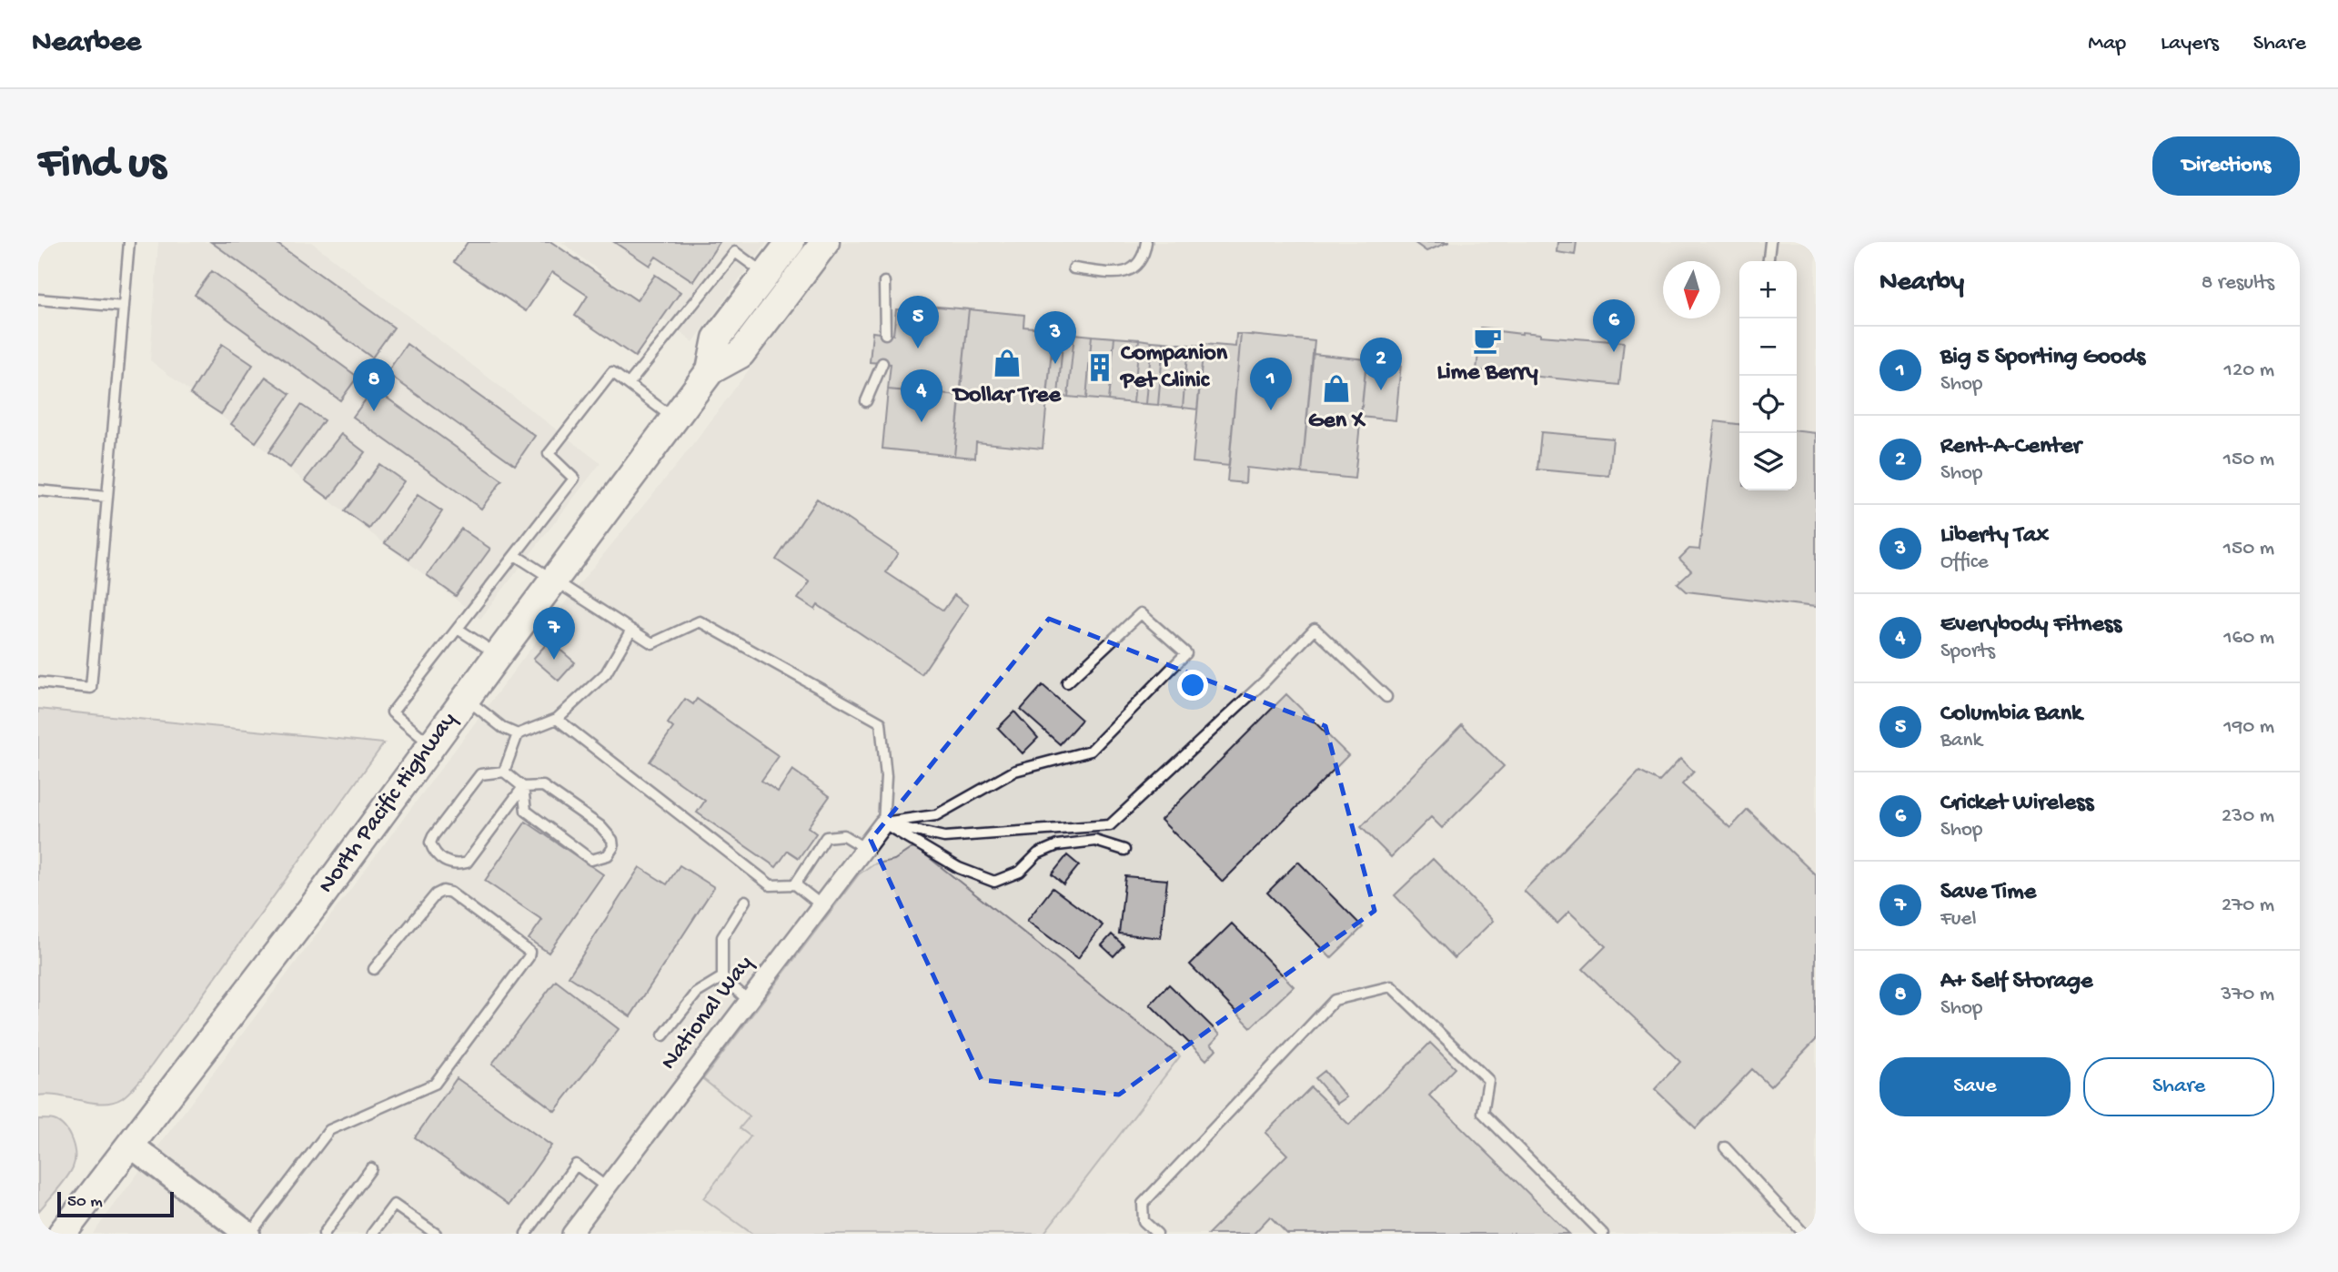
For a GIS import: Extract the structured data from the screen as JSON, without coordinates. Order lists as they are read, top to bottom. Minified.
{"streets":{"main road":["North Pacific Highway"],"street":["National Way"]},"places":{"cafe":["Lime Berry"],"shop":["Dollar Tree","Gen X"],"building":["Companion Pet Clinic"]},"scale_bar":"50 m","north":"bottom","page":{"header":"Nearbee","nav":["Map","Layers","Share"],"buttons":["Directions",["Save","Share"]],"title":"Find us","heading":["Nearby","8 results"],"map_buttons":["+","−"],"pins":["5","6","3","2","1","8","4","7"],"list":[{"mark":"1","name":"Big 5 Sporting Goods","note":"Shop","value":"120 m"},{"mark":"2","name":"Rent-A-Center","note":"Shop","value":"150 m"},{"mark":"3","name":"Liberty Tax","note":"Office","value":"150 m"},{"mark":"4","name":"Everybody Fitness","note":"Sports","value":"160 m"},{"mark":"5","name":"Columbia Bank","note":"Bank","value":"190 m"},{"mark":"6","name":"Cricket Wireless","note":"Shop","value":"230 m"},{"mark":"7","name":"Save Time","note":"Fuel","value":"270 m"},{"mark":"8","name":"A+ Self Storage","note":"Shop","value":"370 m"}],"scale":"50 m"}}
